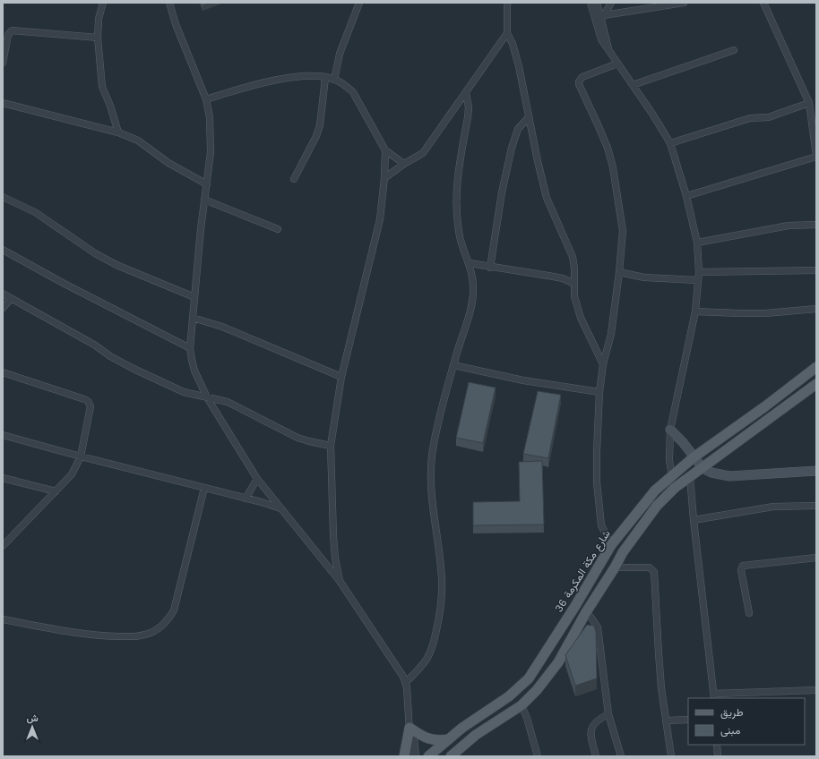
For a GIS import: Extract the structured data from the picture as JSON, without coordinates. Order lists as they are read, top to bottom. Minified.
{"streets":{"main road":["شارع مكة المكرمة 36"]},"legend":["طريق","مبنى"],"north":"top"}
